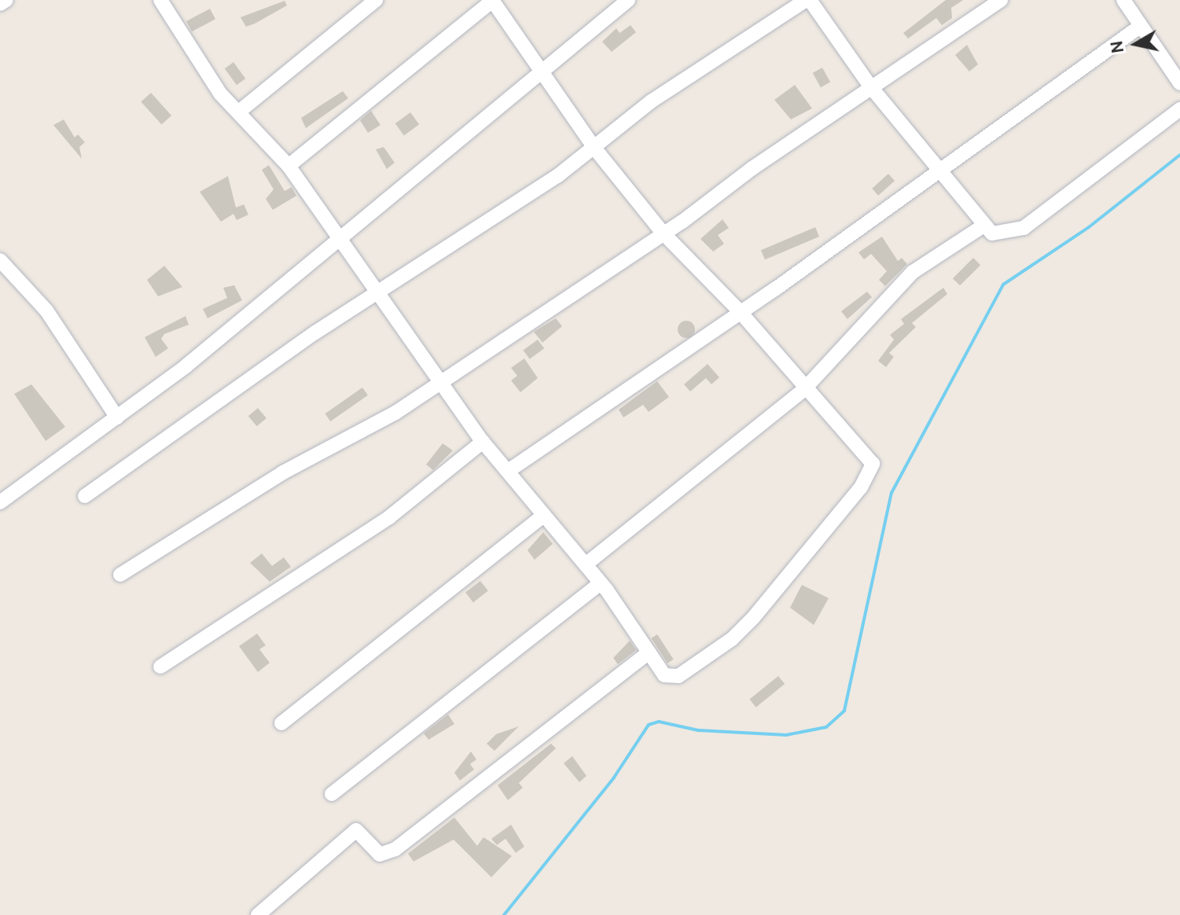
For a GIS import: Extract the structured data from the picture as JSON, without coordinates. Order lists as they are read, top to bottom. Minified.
{"north":"left"}
